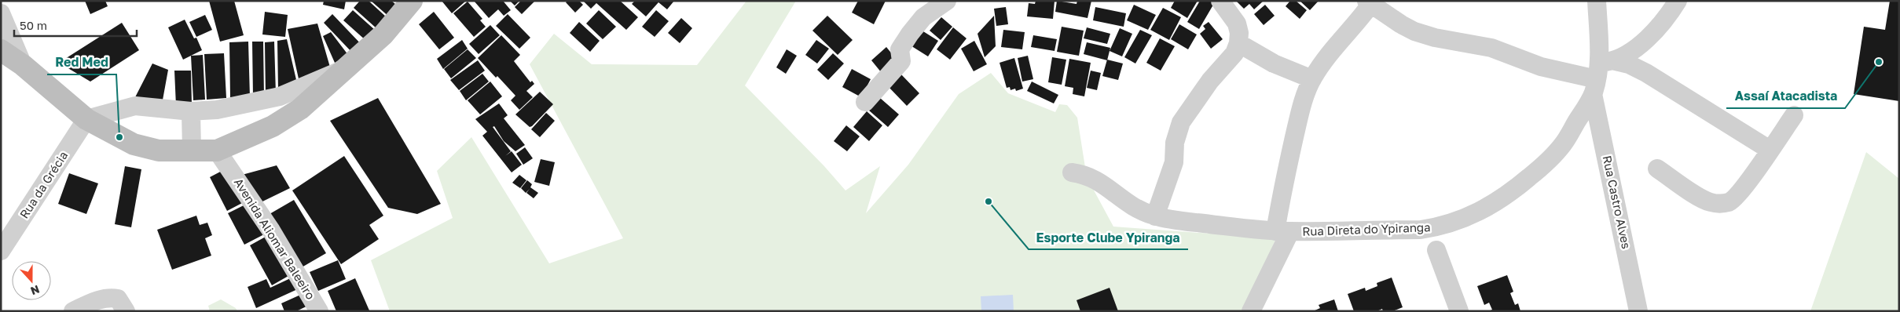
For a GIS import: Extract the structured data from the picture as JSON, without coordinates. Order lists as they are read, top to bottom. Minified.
{"streets":{"street":["Rua da Grécia","Rua Castro Alves","Rua Direta do Ypiranga","Avenida Aliomar Baleeiro"]},"crossings":[["Rua Castro Alves","Rua Direta do Ypiranga"]],"places":["Assaí Atacadista","Red Med","Esporte Clube Ypiranga"],"scale_bar":"50 m","north":"bottom"}
